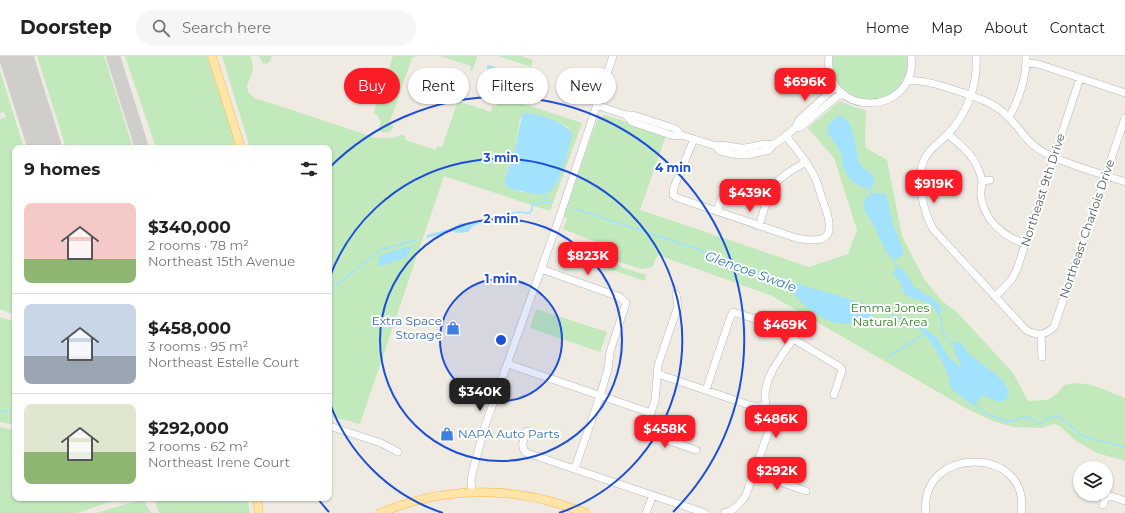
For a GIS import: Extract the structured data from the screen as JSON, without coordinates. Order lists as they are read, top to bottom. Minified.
{"streets":{"street":["Northeast 9th Drive","Northeast Charlois Drive"]},"water":["Glencoe Swale"],"parks":["Emma Jones Natural Area"],"places":{"shop":["Extra Space Storage","NAPA Auto Parts"]},"page":{"header":"Doorstep","search":"Search here","nav":["Home","Map","About","Contact"],"price":["$696K","$919K","$439K","$823K","$469K","$340K","$486K","$458K","$292K"],"chip":["Buy","Rent","Filters","New"],"heading":"9 homes","list":[{"name":"$340,000","note":"2 rooms · 78 m² · Northeast 15th Avenue"},{"name":"$458,000","note":"3 rooms · 95 m² · Northeast Estelle Court"},{"name":"$292,000","note":"2 rooms · 62 m² · Northeast Irene Court"}]},"rings":["3 min","4 min","2 min","1 min"]}
